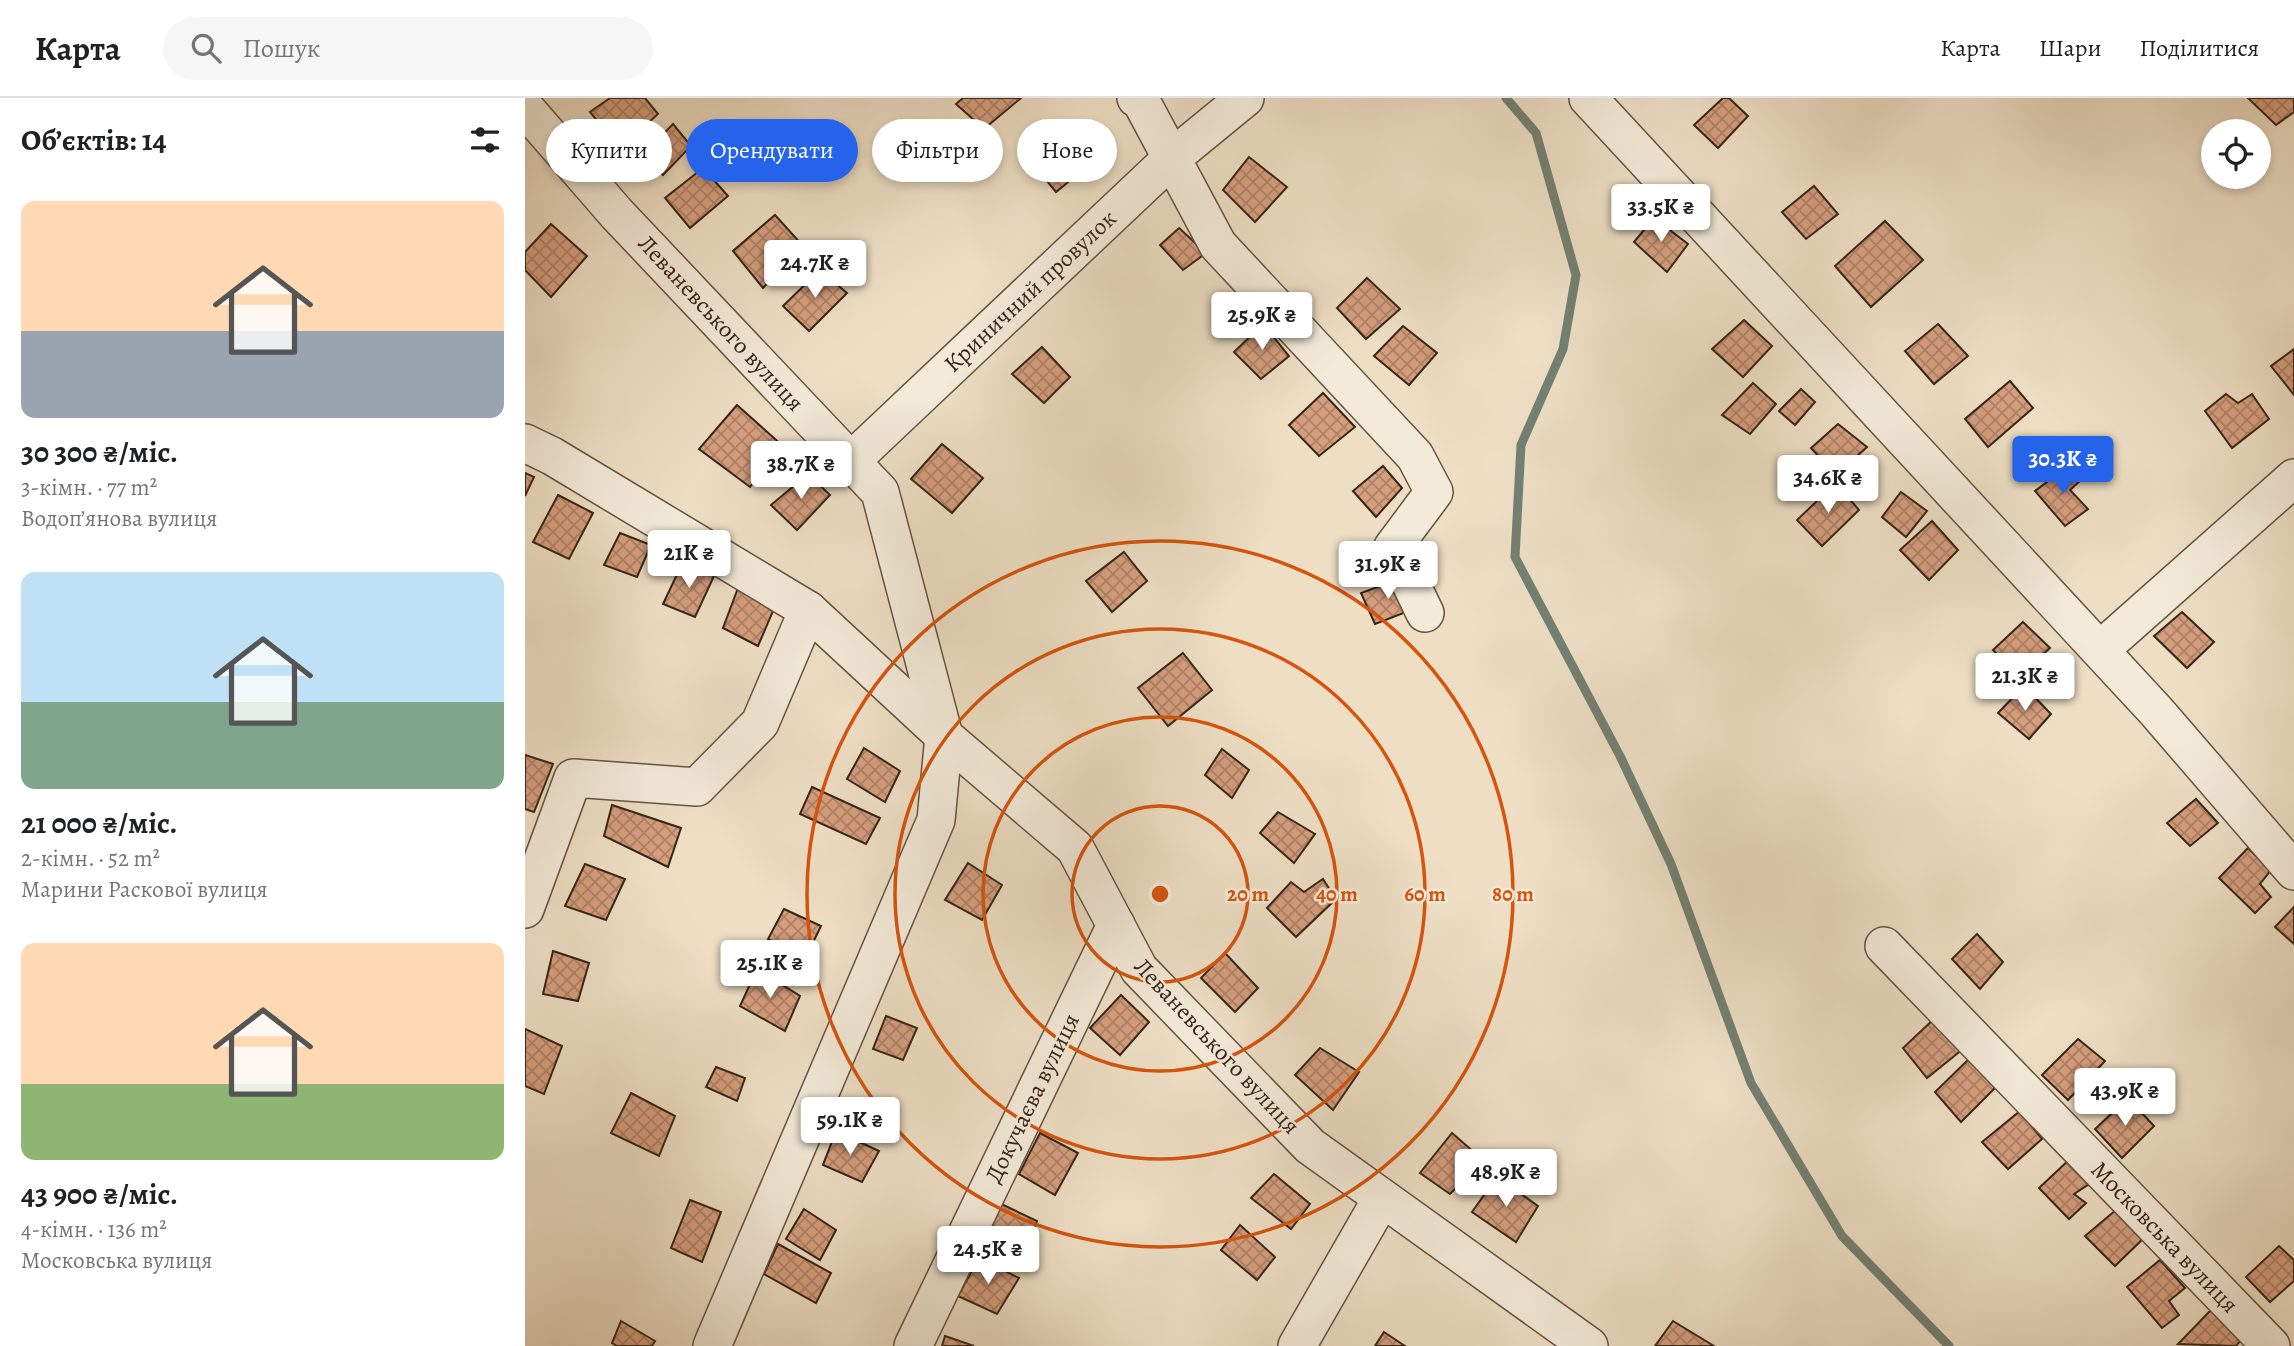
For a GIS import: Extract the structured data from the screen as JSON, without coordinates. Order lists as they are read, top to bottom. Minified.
{"streets":{"street":["Криничний провулок","Леваневського вулиця","Докучаєва вулиця","Московська вулиця"]},"crossings":[["Криничний провулок","Леваневського вулиця"],["Леваневського вулиця","Докучаєва вулиця"]],"page":{"header":"Карта","search":"Пошук","nav":["Карта","Шари","Поділитися"],"heading":"Об’єктів: 14","chip":["Купити","Орендувати","Фільтри","Нове"],"list":[{"name":"30 300 ₴/міс.","note":"3-кімн. · 77 m² · Водоп’янова вулиця"},{"name":"21 000 ₴/міс.","note":"2-кімн. · 52 m² · Марини Раскової вулиця"},{"name":"43 900 ₴/міс.","note":"4-кімн. · 136 m² · Московська вулиця"}],"price":["33.5K ₴","24.7K ₴","25.9K ₴","30.3K ₴","38.7K ₴","34.6K ₴","21K ₴","31.9K ₴","21.3K ₴","25.1K ₴","43.9K ₴","59.1K ₴","48.9K ₴","24.5K ₴"]},"rings":["20 m","40 m","60 m","80 m"]}
